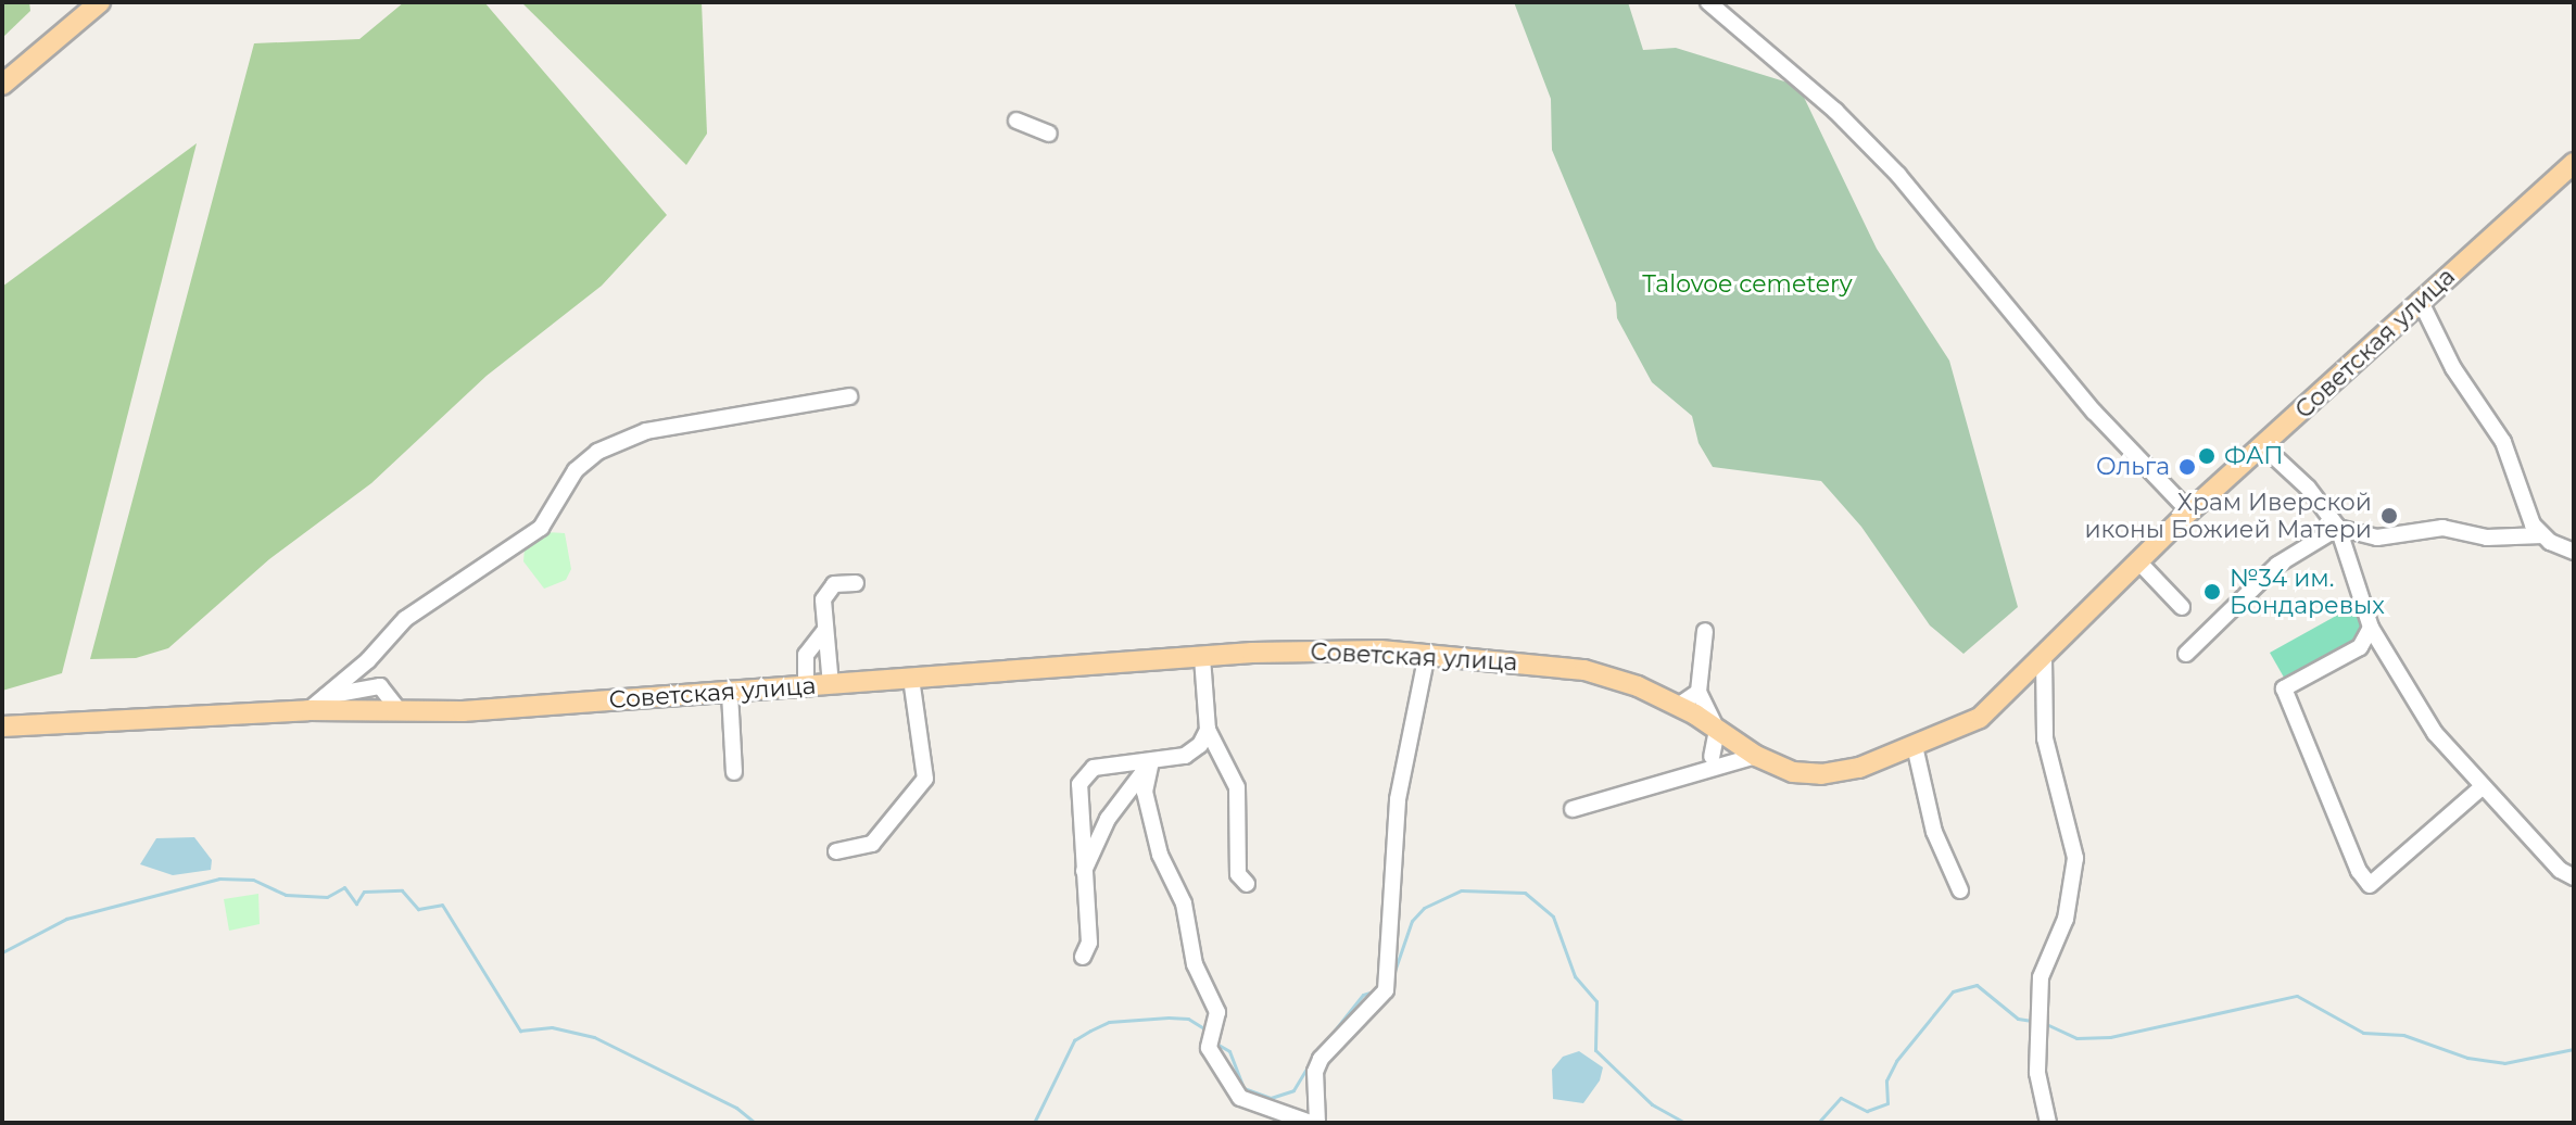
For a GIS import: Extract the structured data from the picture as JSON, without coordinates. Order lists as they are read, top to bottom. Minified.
{"streets":{"main road":["Советская улица"]},"parks":["Talovoe cemetery"],"places":["ФАП","Ольга","Храм Иверской иконы Божией Матери","№34 им. Бондаревых"]}
